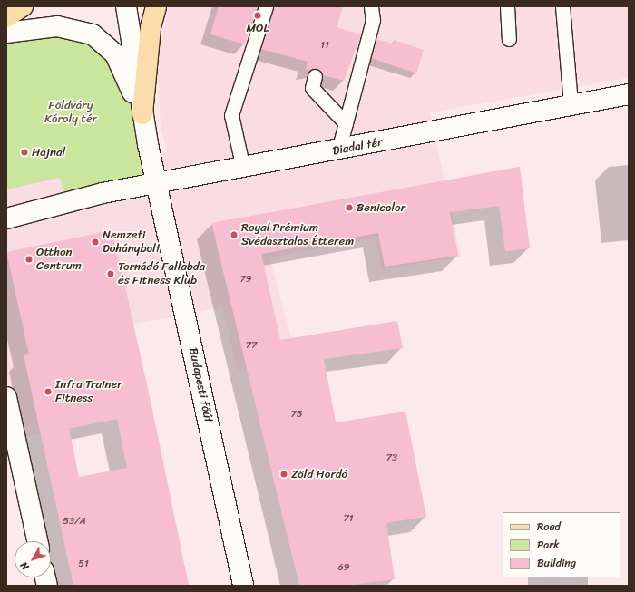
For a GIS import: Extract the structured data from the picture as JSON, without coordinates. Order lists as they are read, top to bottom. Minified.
{"streets":{"street":["Diadal tér","Budapesti főút"]},"crossings":[["Diadal tér","Budapesti főút"]],"parks":["Földváry Károly tér"],"places":["MOL","Hajnal","Benicolor","Royal Prémium Svédasztalos Étterem","Nemzeti Dohánybolt","Otthon Centrum","Tornádó Fallabda és Fitness Klub","Infra Trainer Fitness","Zöld Hordó"],"house_numbers":["11","79","77","75","73","71","53/A","51","69"],"legend":["Road","Park","Building"],"north":"bottom left"}
